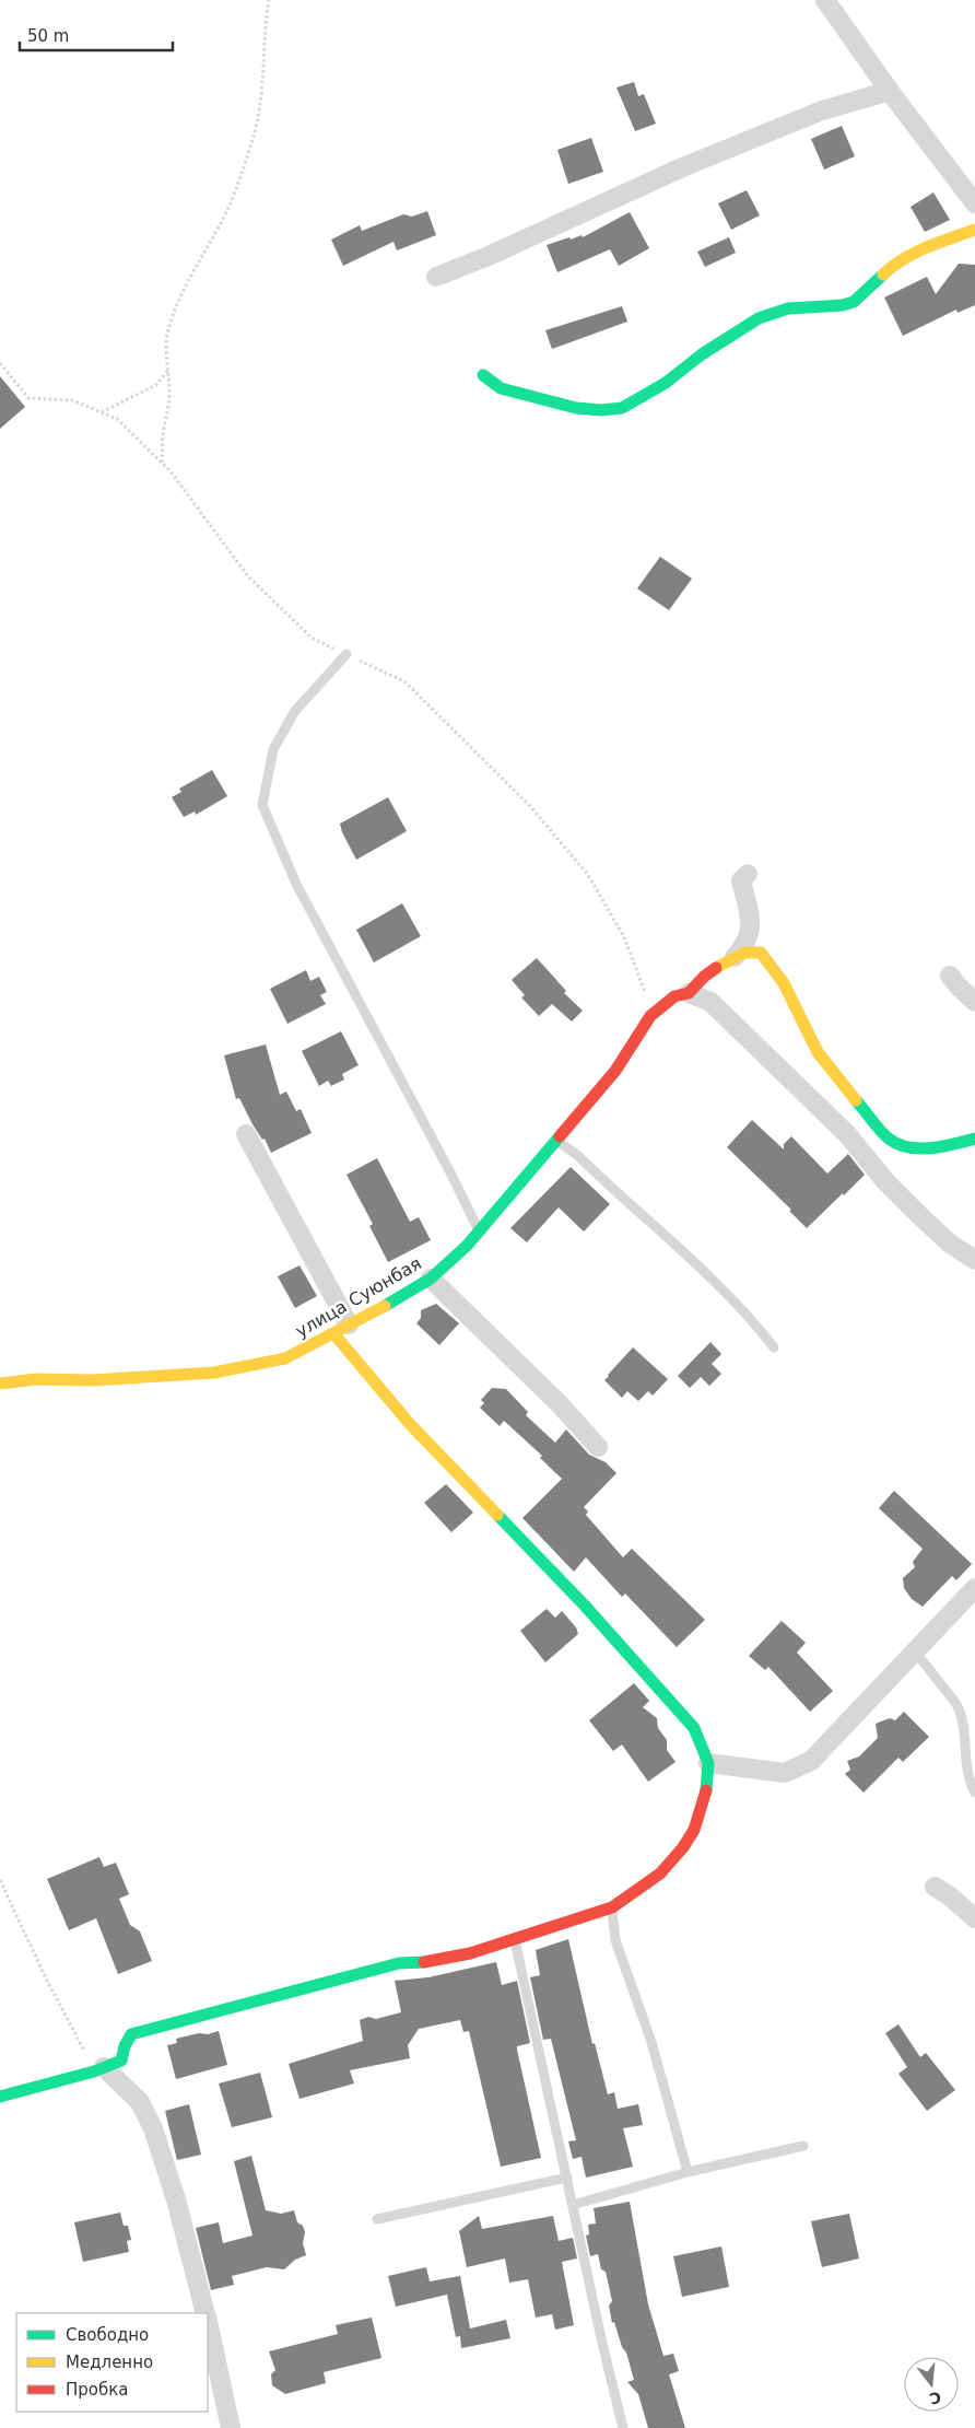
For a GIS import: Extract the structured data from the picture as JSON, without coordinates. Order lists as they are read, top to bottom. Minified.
{"streets":{"street":["улица Суюнбая"]},"legend":["Свободно","Медленно","Пробка"],"scale_bar":"50 m","north":"bottom"}
